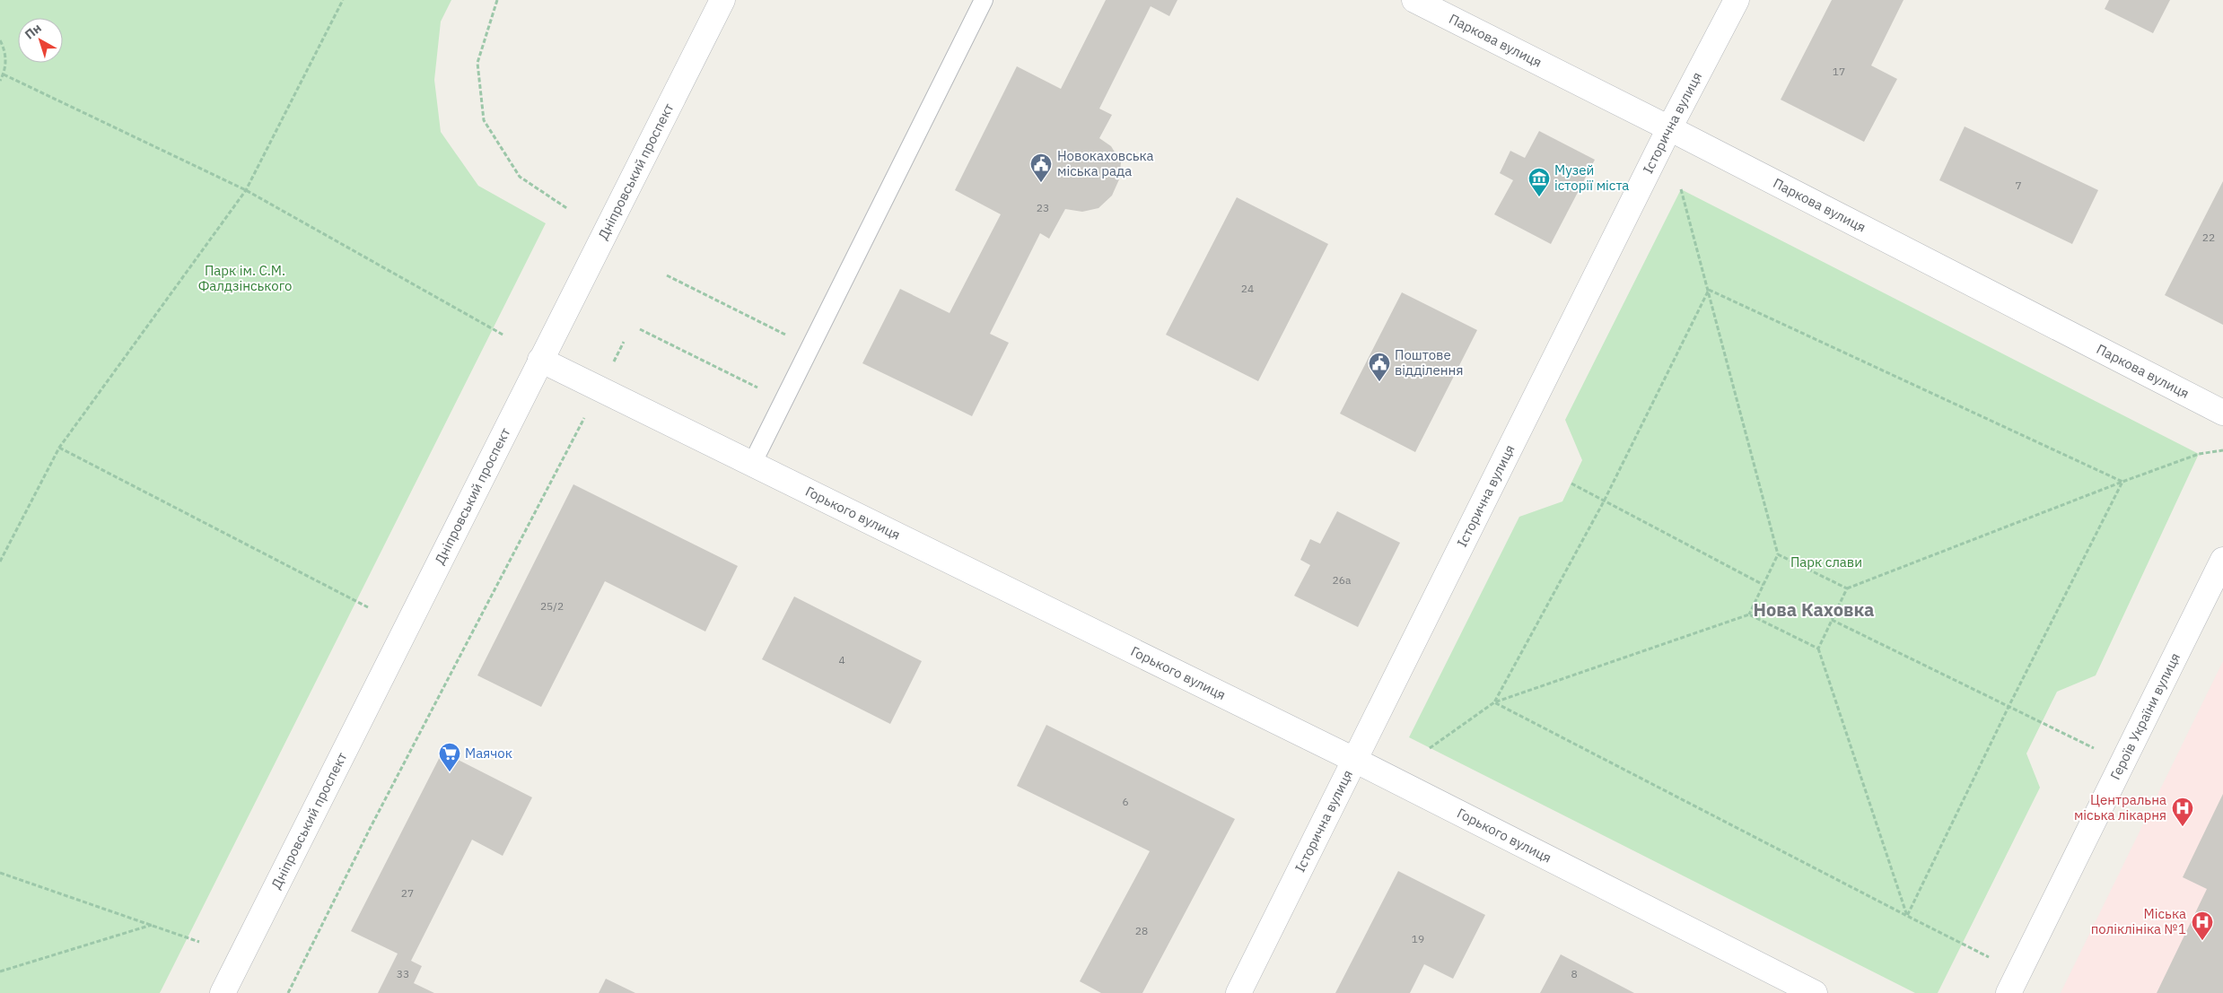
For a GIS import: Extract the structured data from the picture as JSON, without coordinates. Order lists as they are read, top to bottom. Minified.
{"streets":{"street":["Паркова вулиця","Історична вулиця","Дніпровський проспект","Горького вулиця","Героїв України вулиця"]},"crossings":[["Паркова вулиця","Історична вулиця"],["Історична вулиця","Горького вулиця"],["Дніпровський проспект","Горького вулиця"]],"districts":["Нова Каховка"],"parks":["Парк ім. С.М. Фалдзінського","Парк слави"],"places":{"public building":["Новокаховська міська рада","Поштове відділення"],"museum":["Музей історії міста"],"supermarket":["Маячок"],"hospital":["Центральна міська лікарня","Міська поліклініка №1"]},"house_numbers":["17","7","23","22","24","26а","25/2","4","6","27","28","19","33","8"],"north":"top left"}
